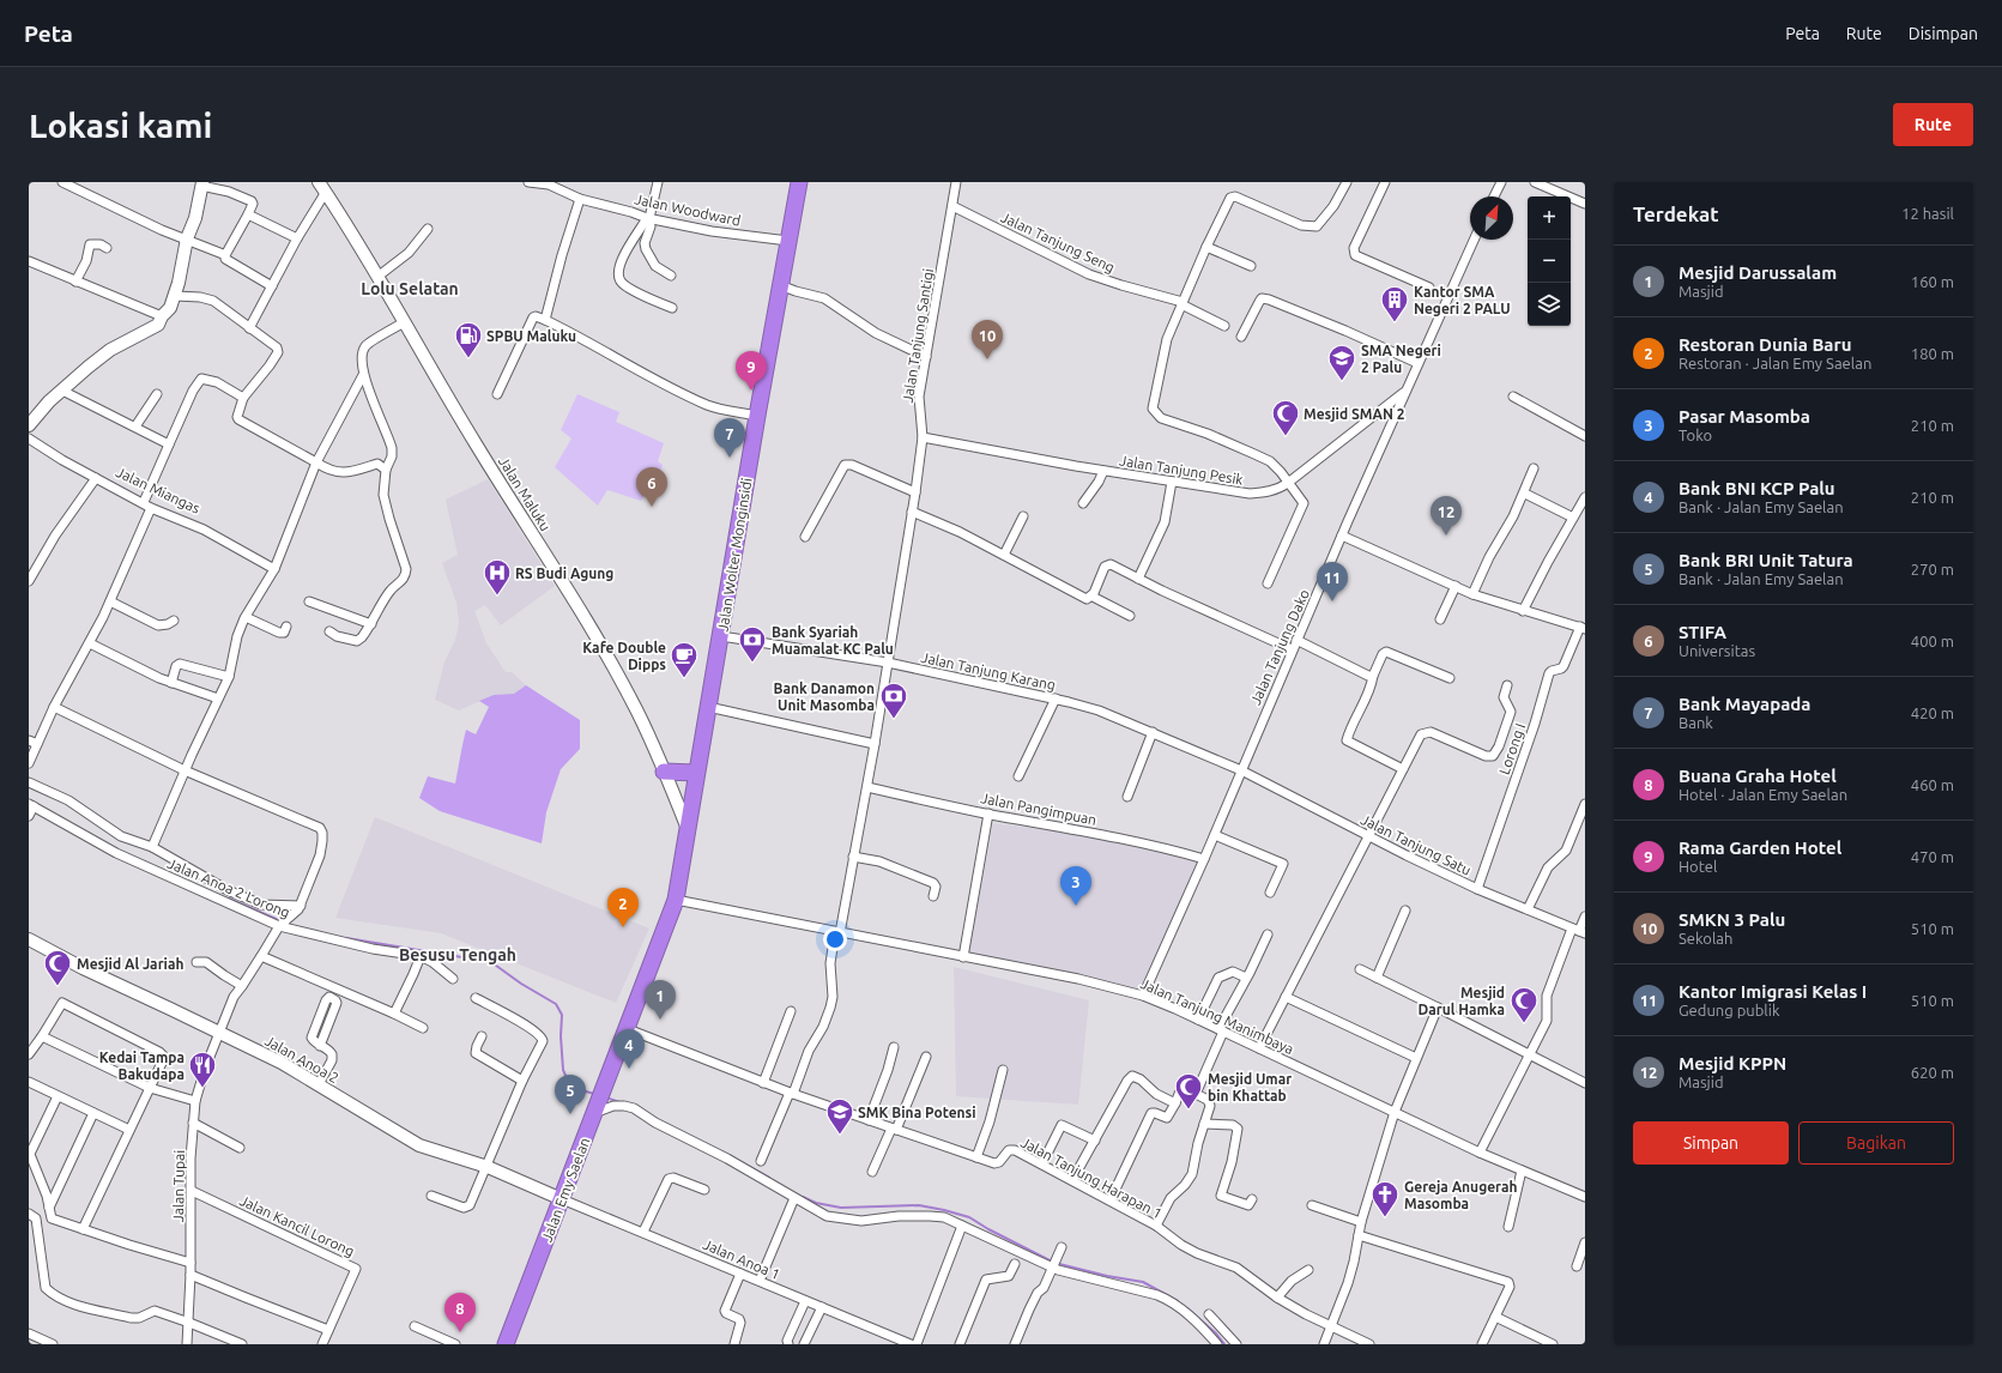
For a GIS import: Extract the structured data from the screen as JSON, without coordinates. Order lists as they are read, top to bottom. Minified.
{"streets":{"highway":["Jalan Wolter Monginsidi","Jalan Emy Saelan"],"street":["Jalan Woodward","Jalan Tanjung Seng","Jalan Tanjung Santigi","Jalan Tanjung Pesik","Jalan Miangas","Jalan Maluku","Jalan Tanjung Dako","Jalan Tanjung Karang","Lorong I","Jalan Pangimpuan","Jalan Tanjung Satu","Jalan Anoa 2 Lorong","Jalan Tanjung Manimbaya","Jalan Anoa 2","Jalan Tanjung Harapan 1","Jalan Tupai","Jalan Kancil Lorong","Jalan Anoa 1"]},"crossings":[["Jalan Woodward","Jalan Wolter Monginsidi"],["Jalan Tanjung Seng","Jalan Tanjung Santigi"],["Jalan Tanjung Santigi","Jalan Tanjung Pesik"],["Jalan Tanjung Santigi","Jalan Tanjung Karang"],["Jalan Tanjung Pesik","Jalan Tanjung Dako"],["Jalan Maluku","Jalan Wolter Monginsidi"],["Jalan Wolter Monginsidi","Jalan Tanjung Karang"],["Jalan Wolter Monginsidi","Jalan Tanjung Manimbaya"],["Jalan Wolter Monginsidi","Jalan Emy Saelan"],["Jalan Tanjung Dako","Jalan Tanjung Karang"],["Jalan Tanjung Dako","Jalan Pangimpuan"],["Jalan Tanjung Dako","Jalan Tanjung Satu"],["Jalan Tanjung Dako","Jalan Tanjung Manimbaya"],["Jalan Tanjung Karang","Jalan Tanjung Satu"],["Lorong I","Jalan Tanjung Satu"],["Jalan Anoa 2 Lorong","Jalan Tupai"],["Jalan Tanjung Manimbaya","Jalan Emy Saelan"],["Jalan Anoa 2","Jalan Tupai"],["Jalan Anoa 2","Jalan Emy Saelan"],["Jalan Anoa 2","Jalan Anoa 1"],["Jalan Tanjung Harapan 1","Jalan Emy Saelan"],["Jalan Tupai","Jalan Kancil Lorong"],["Jalan Emy Saelan","Jalan Anoa 1"]],"districts":["Lolu Selatan","Besusu Tengah"],"places":{"building":["Kantor SMA Negeri 2 PALU"],"fuel station":["SPBU Maluku"],"school or university":["SMA Negeri 2 Palu","SMK Bina Potensi"],"mosque":["Mesjid SMAN 2","Mesjid Al Jariah","Mesjid Darul Hamka","Mesjid Umar bin Khattab"],"hospital":["RS Budi Agung"],"bank":["Bank Syariah Muamalat KC Palu","Bank Danamon Unit Masomba"],"cafe":["Kafe Double Dipps"],"restaurant":["Kedai Tampa Bakudapa"],"church":["Gereja Anugerah Masomba"]},"north":"top right","page":{"header":"Peta","nav":["Peta","Rute","Disimpan"],"buttons":["Rute",["Simpan","Bagikan"]],"title":"Lokasi kami","heading":["Terdekat","12 hasil"],"map_buttons":["+","−"],"list":[{"mark":"1","name":"Mesjid Darussalam","note":"Masjid","value":"160 m"},{"mark":"2","name":"Restoran Dunia Baru","note":"Restoran · Jalan Emy Saelan","value":"180 m"},{"mark":"3","name":"Pasar Masomba","note":"Toko","value":"210 m"},{"mark":"4","name":"Bank BNI KCP Palu","note":"Bank · Jalan Emy Saelan","value":"210 m"},{"mark":"5","name":"Bank BRI Unit Tatura","note":"Bank · Jalan Emy Saelan","value":"270 m"},{"mark":"6","name":"STIFA","note":"Universitas","value":"400 m"},{"mark":"7","name":"Bank Mayapada","note":"Bank","value":"420 m"},{"mark":"8","name":"Buana Graha Hotel","note":"Hotel · Jalan Emy Saelan","value":"460 m"},{"mark":"9","name":"Rama Garden Hotel","note":"Hotel","value":"470 m"},{"mark":"10","name":"SMKN 3 Palu","note":"Sekolah","value":"510 m"},{"mark":"11","name":"Kantor Imigrasi Kelas I","note":"Gedung publik","value":"510 m"},{"mark":"12","name":"Mesjid KPPN","note":"Masjid","value":"620 m"}],"pins":["10","9","7","6","12","11","3","2","1","4","5","8"]}}
